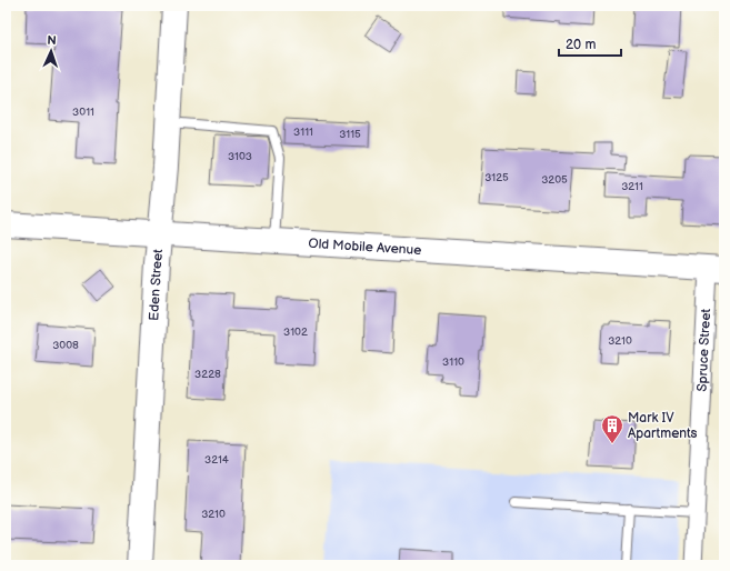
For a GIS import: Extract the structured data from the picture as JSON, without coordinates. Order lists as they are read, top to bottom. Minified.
{"streets":{"main road":["Old Mobile Avenue","Eden Street"],"street":["Spruce Street"]},"crossings":[["Old Mobile Avenue","Eden Street"],["Old Mobile Avenue","Spruce Street"]],"places":{"building":["Mark IV Apartments"]},"house_numbers":["3011","3111","3115","3103","3125","3205","3211","3102","3210","3008","3110","3228","3214","3210"],"scale_bar":"20 m","north":"top"}
